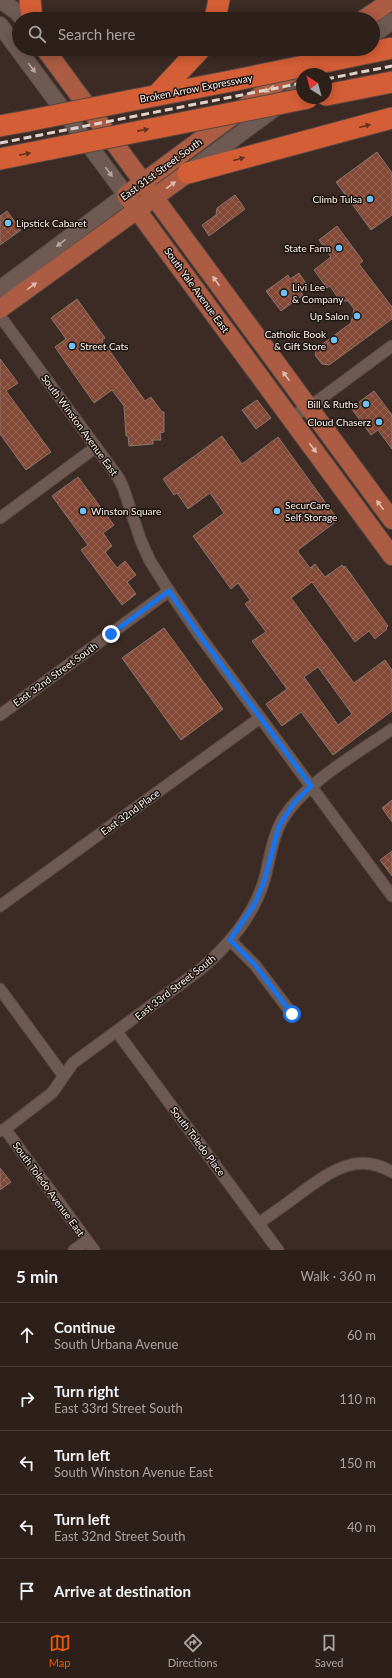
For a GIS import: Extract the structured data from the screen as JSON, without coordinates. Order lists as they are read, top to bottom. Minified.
{"streets":{"highway":["Broken Arrow Expressway"],"main road":["East 31st Street South","South Yale Avenue East"],"street":["South Winston Avenue East","East 32nd Street South","East 32nd Place","East 33rd Street South","South Toledo Place","South Toledo Avenue East"]},"crossings":[["East 31st Street South","South Yale Avenue East"],["South Winston Avenue East","East 32nd Street South"],["South Winston Avenue East","East 32nd Place"],["South Winston Avenue East","East 33rd Street South"],["East 33rd Street South","South Toledo Place"],["East 33rd Street South","South Toledo Avenue East"]],"places":["Climb Tulsa","Lipstick Cabaret","State Farm","Livi Lee & Company","Up Salon","Catholic Book & Gift Store","Street Cats","Bill & Ruths","Cloud Chaserz","Winston Square","SecurCare Self Storage"],"north":"top left","page":{"search":"Search here","heading":["5 min","Walk · 360 m"],"list":[["Continue","South Urbana Avenue","60 m"],["Turn right","East 33rd Street South","110 m"],["Turn left","South Winston Avenue East","150 m"],["Turn left","East 32nd Street South","40 m"],"Arrive at destination"],"nav":["Map","Directions","Saved"]}}
